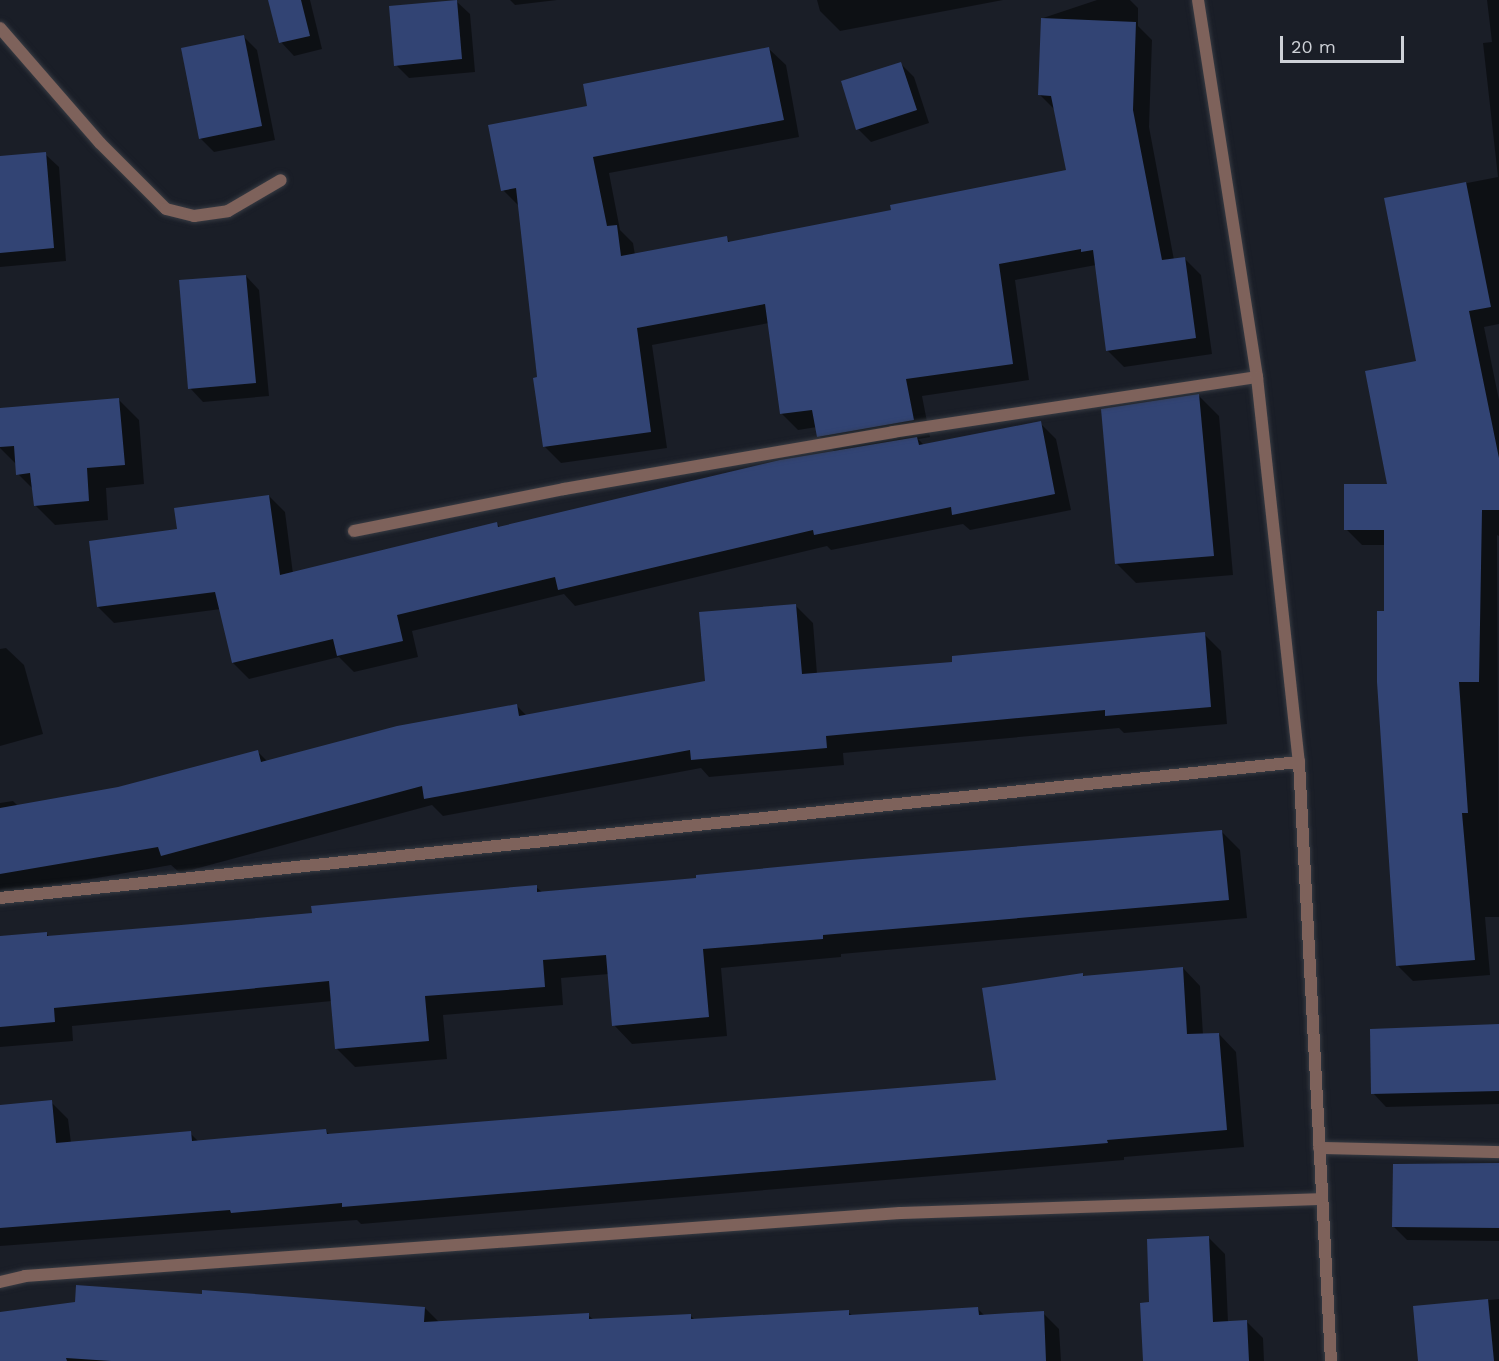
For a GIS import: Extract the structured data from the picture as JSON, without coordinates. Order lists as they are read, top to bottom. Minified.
{"scale_bar":"20 m"}
